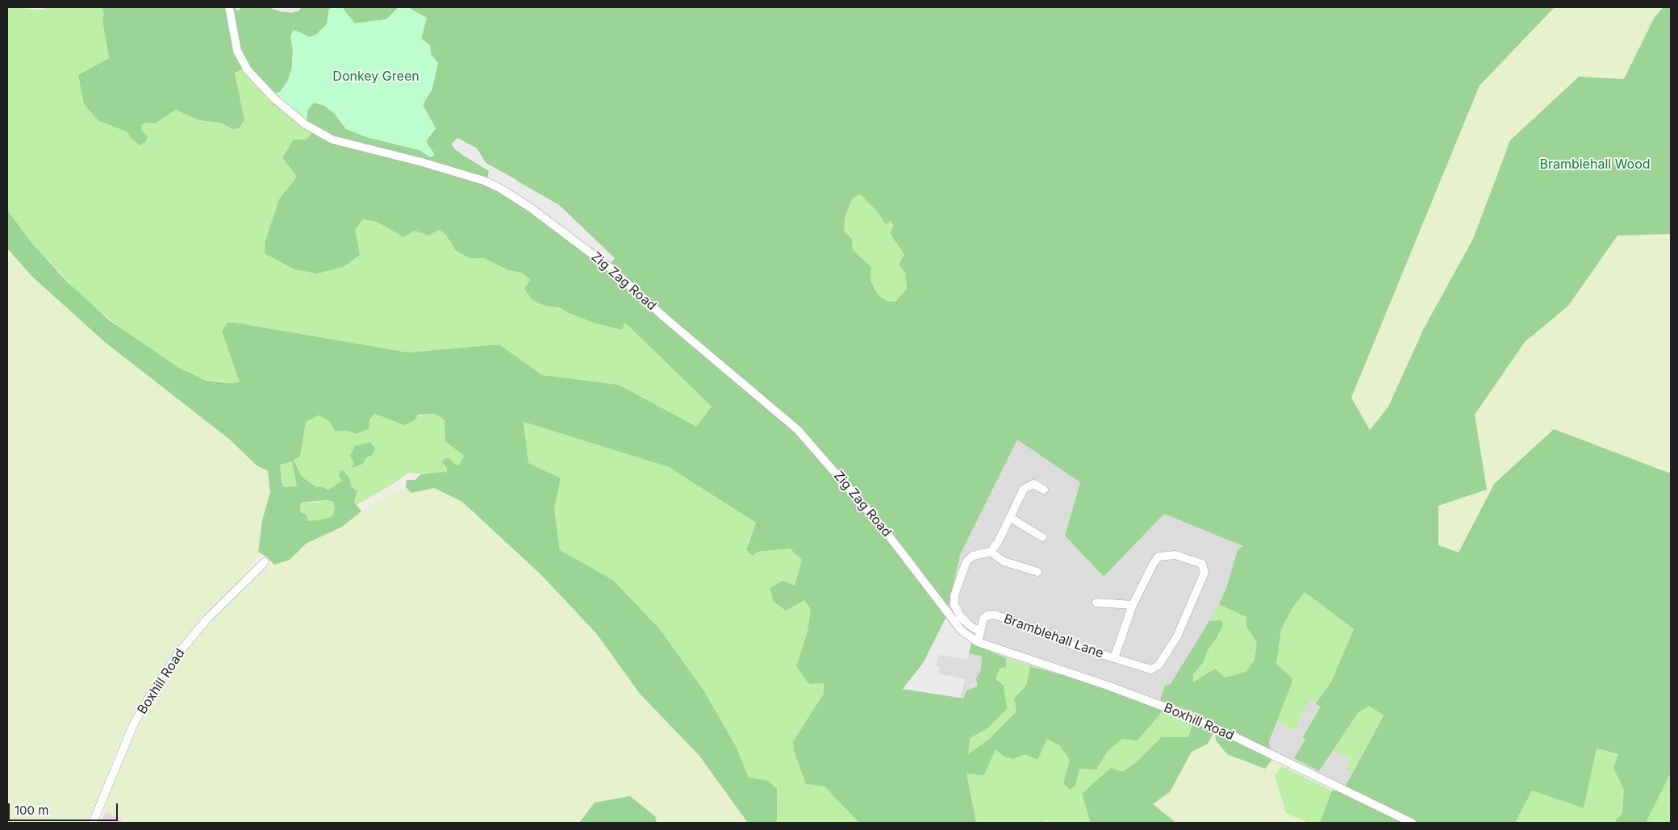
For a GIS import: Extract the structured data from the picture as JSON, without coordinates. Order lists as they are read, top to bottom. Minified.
{"streets":{"street":["Zig Zag Road","Bramblehall Lane","Boxhill Road"]},"crossings":[["Zig Zag Road","Boxhill Road"]],"parks":["Donkey Green","Bramblehall Wood"],"scale_bar":"100 m"}
